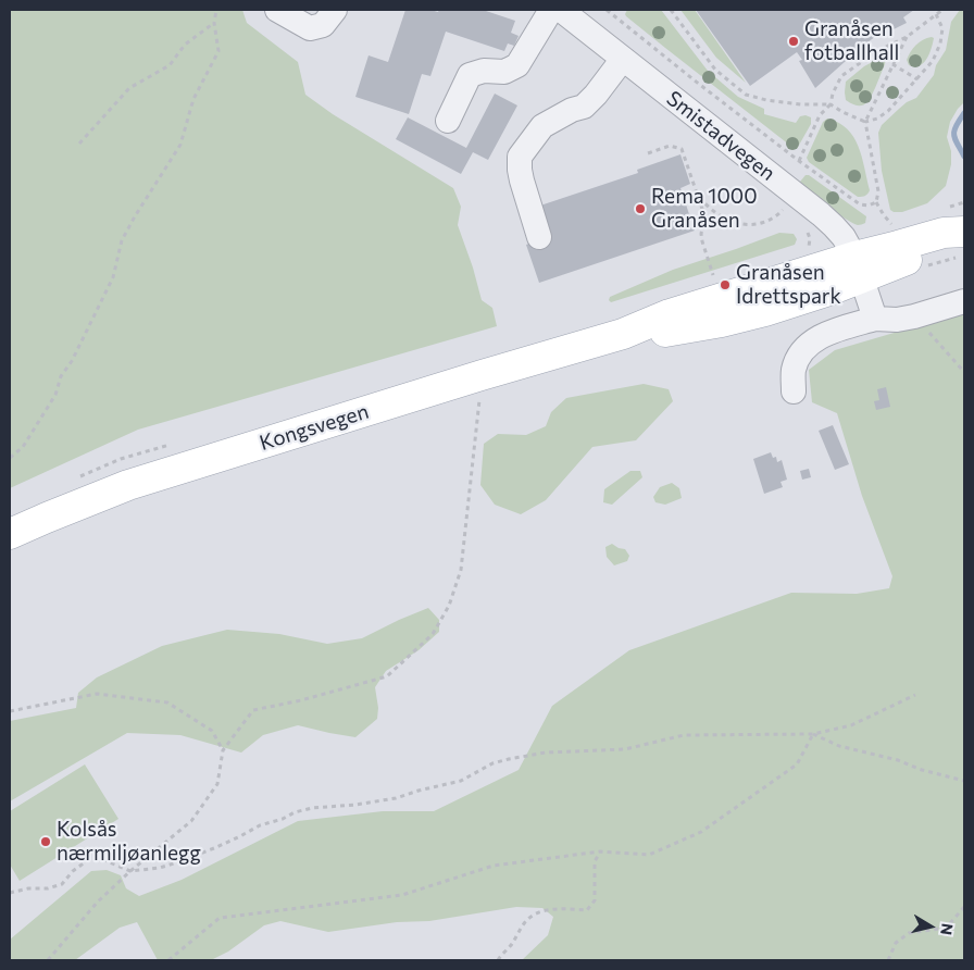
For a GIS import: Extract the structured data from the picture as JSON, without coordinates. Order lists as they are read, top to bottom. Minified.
{"streets":{"main road":["Kongsvegen"],"street":["Smistadvegen"]},"crossings":[["Smistadvegen","Kongsvegen"]],"places":["Granåsen fotballhall","Rema 1000 Granåsen","Granåsen Idrettspark","Kolsås nærmiljøanlegg"],"north":"right"}
